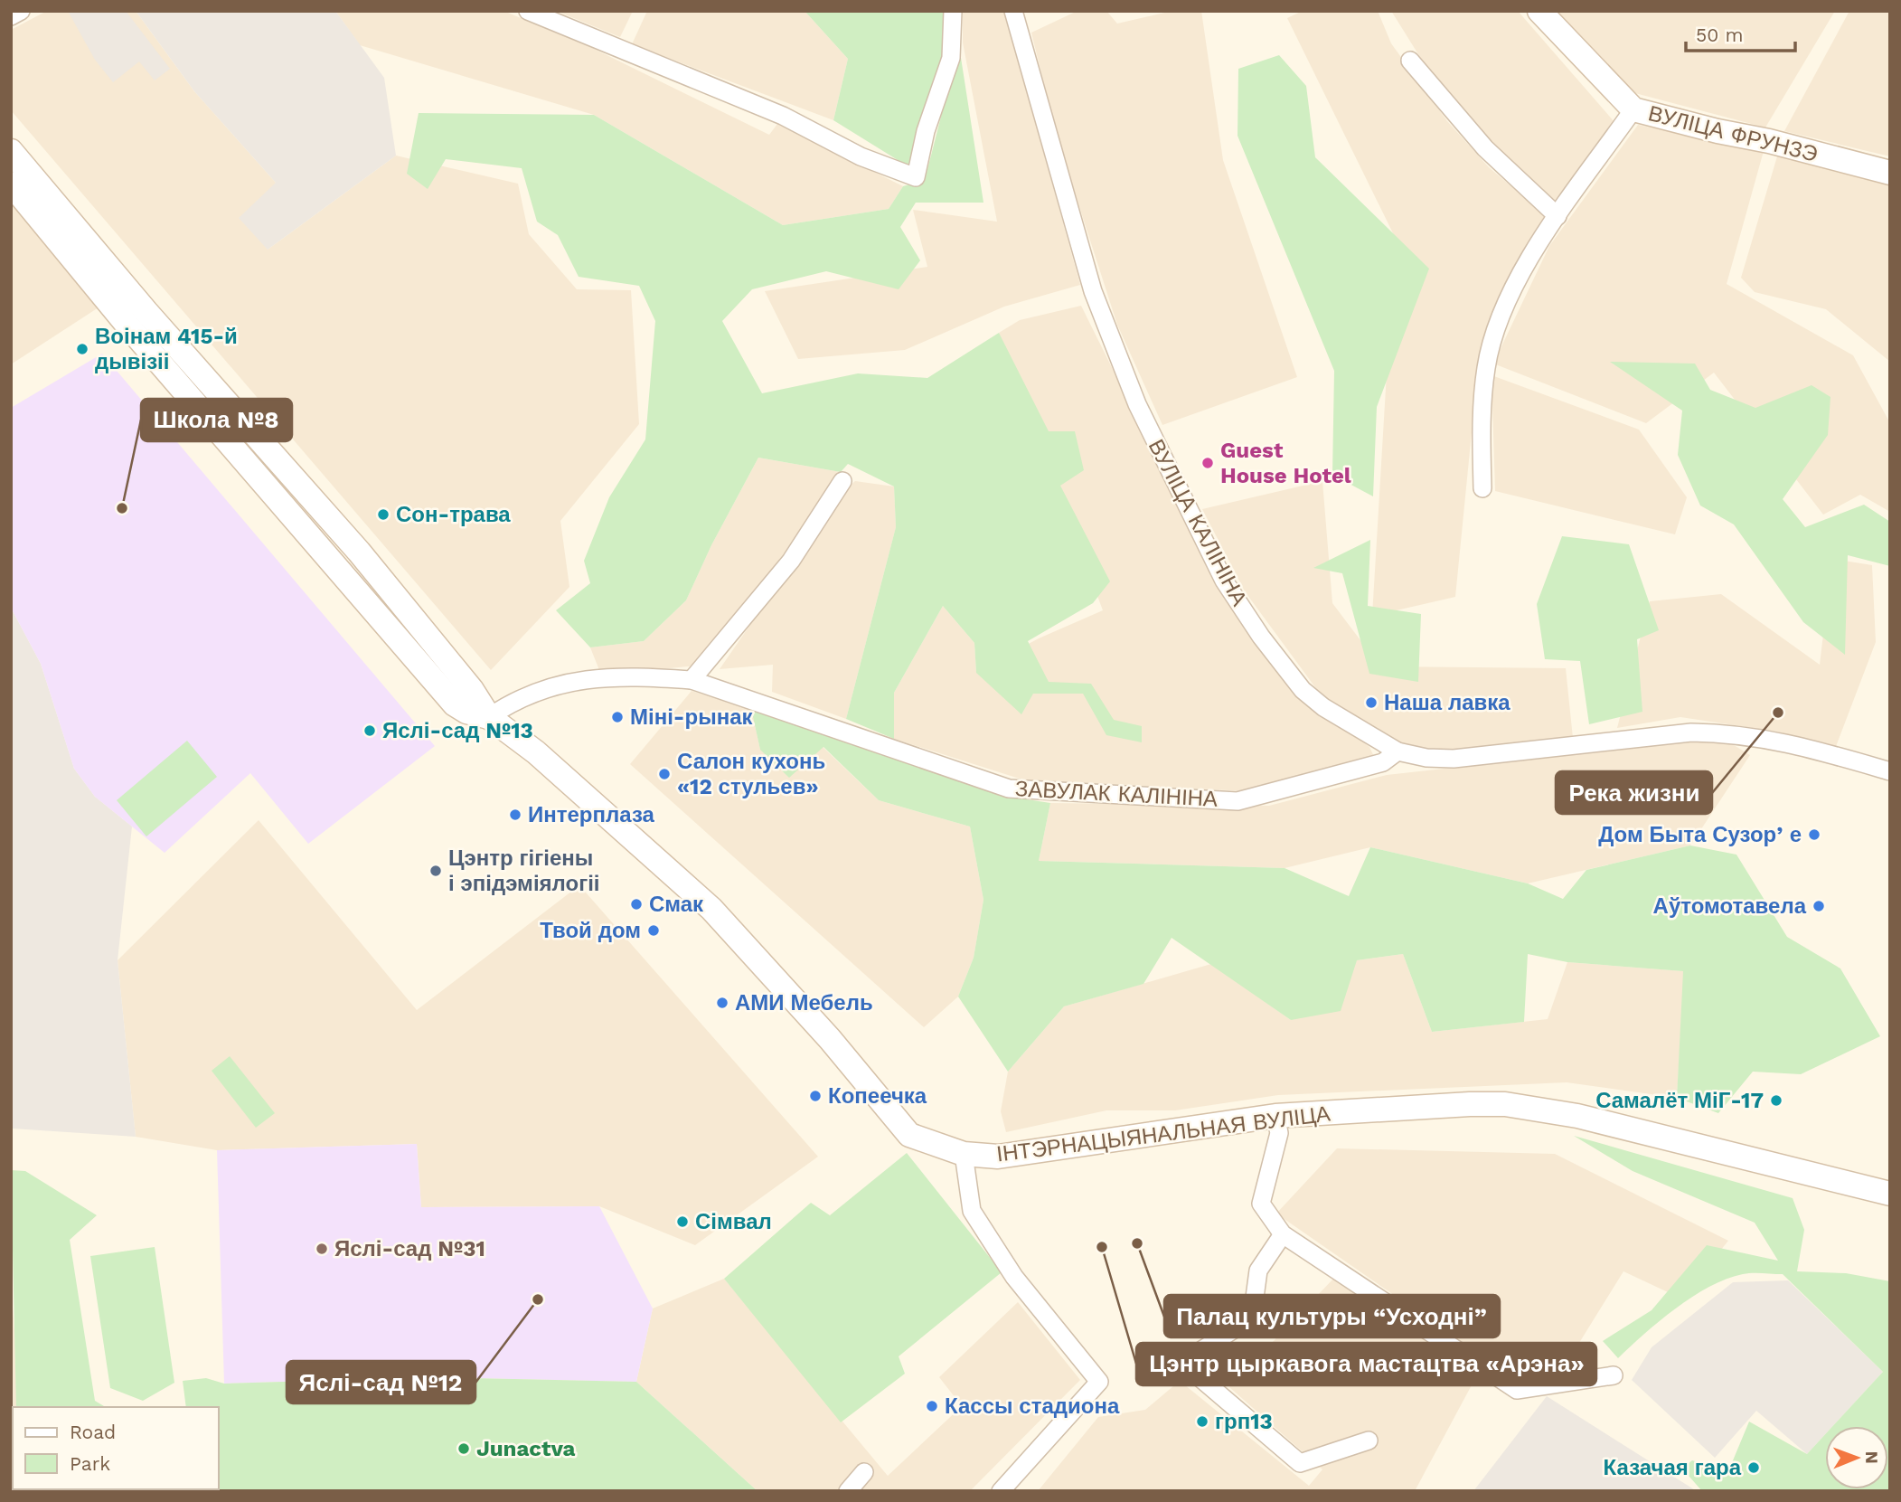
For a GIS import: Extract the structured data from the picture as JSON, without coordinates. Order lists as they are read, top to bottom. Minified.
{"streets":{"main road":["ВУЛІЦА ФРУНЗЭ","ІНТЭРНАЦЫЯНАЛЬНАЯ ВУЛІЦА"],"street":["ВУЛІЦА КАЛІНІНА","ЗАВУЛАК КАЛІНІНА"]},"crossings":[["ВУЛІЦА КАЛІНІНА","ЗАВУЛАК КАЛІНІНА"],["ЗАВУЛАК КАЛІНІНА","ІНТЭРНАЦЫЯНАЛЬНАЯ ВУЛІЦА"]],"places":["Воінам 415-й дывізіі","Guest House Hotel","Школа №8","Сон-трава","Наша лавка","Река жизни","Міні-рынак","Яслі-сад №13","Салон кухонь «12 стульев»","Интерплаза","Дом Быта Сузорʼе","Цэнтр гігіены і эпідэміялогіі","Смак","Аўтомотавела","Твой дом","АМИ Мебель","Копеечка","Самалёт МіГ-17","Сімвал","Палац культуры “Усходні”","Цэнтр цыркавога мастацтва «Арэна»","Яслі-сад №31","Яслі-сад №12","Кассы стадиона","грп13","Junactva","Казачая гара"],"legend":["Road","Park"],"scale_bar":"50 m","north":"right"}
